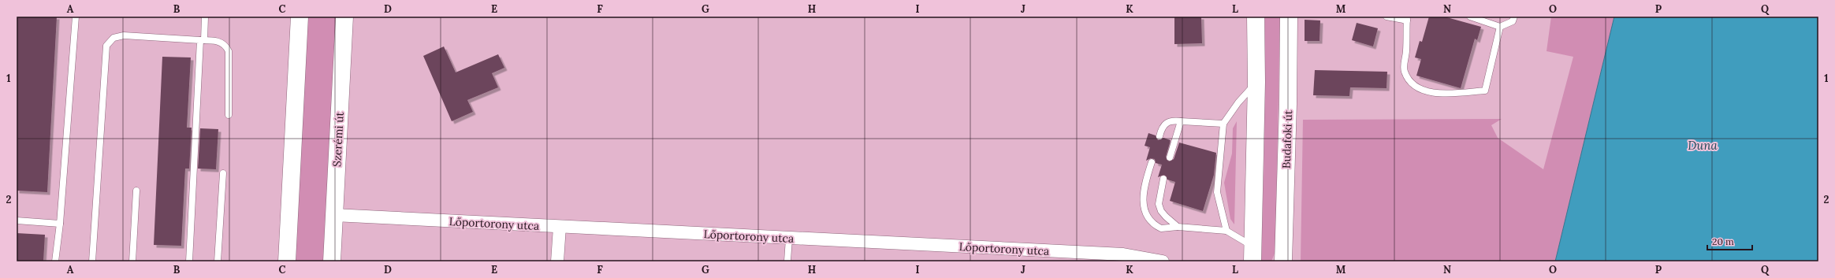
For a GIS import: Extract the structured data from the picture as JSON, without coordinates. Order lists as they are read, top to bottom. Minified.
{"streets":{"main road":["Szerémi út","Budafoki út"],"street":["Lőportorony utca"]},"crossings":[["Szerémi út","Lőportorony utca"]],"water":["Duna"],"scale_bar":"20 m","grid":{"columns":["A","B","C","D","E","F","G","H","I","J","K","L","M","N","O","P","Q"],"rows":["1","2"]}}
